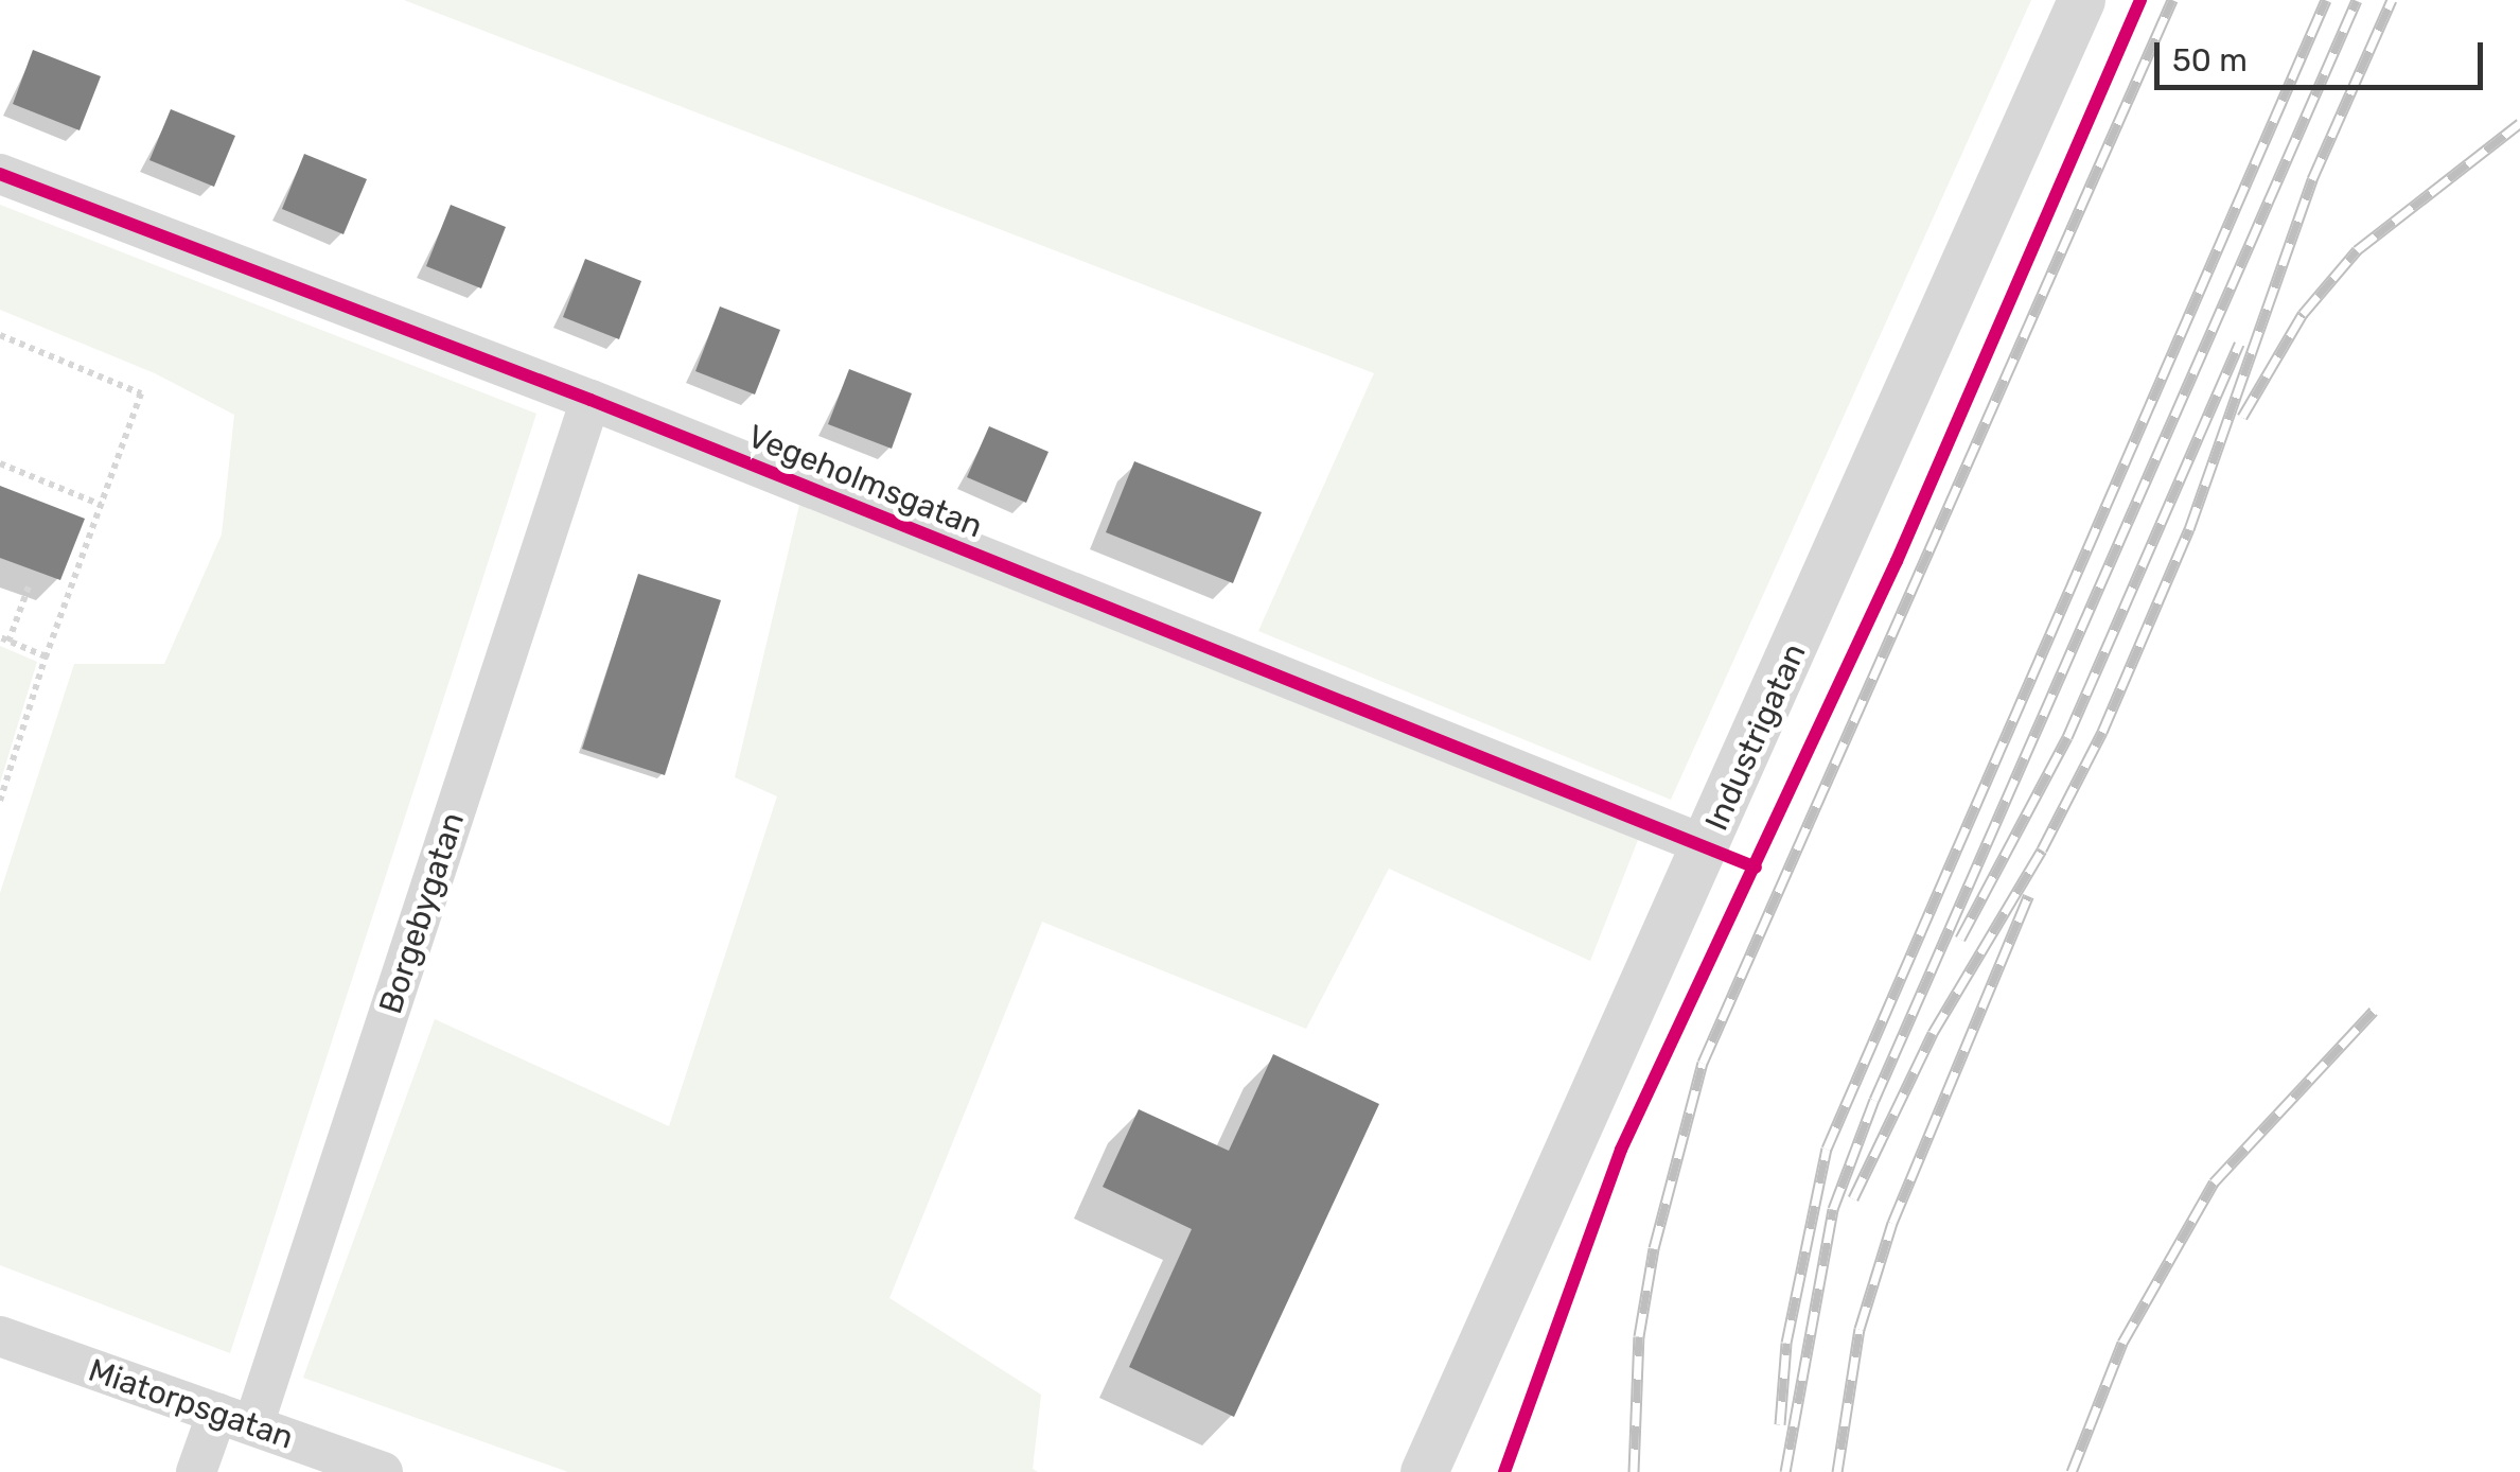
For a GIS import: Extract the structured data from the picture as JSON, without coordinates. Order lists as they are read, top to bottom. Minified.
{"streets":{"street":["Vegeholmsgatan","Industrigatan","Borgebygatan","Miatorpsgatan"]},"crossings":[["Vegeholmsgatan","Industrigatan"],["Vegeholmsgatan","Borgebygatan"],["Borgebygatan","Miatorpsgatan"]],"scale_bar":"50 m"}
